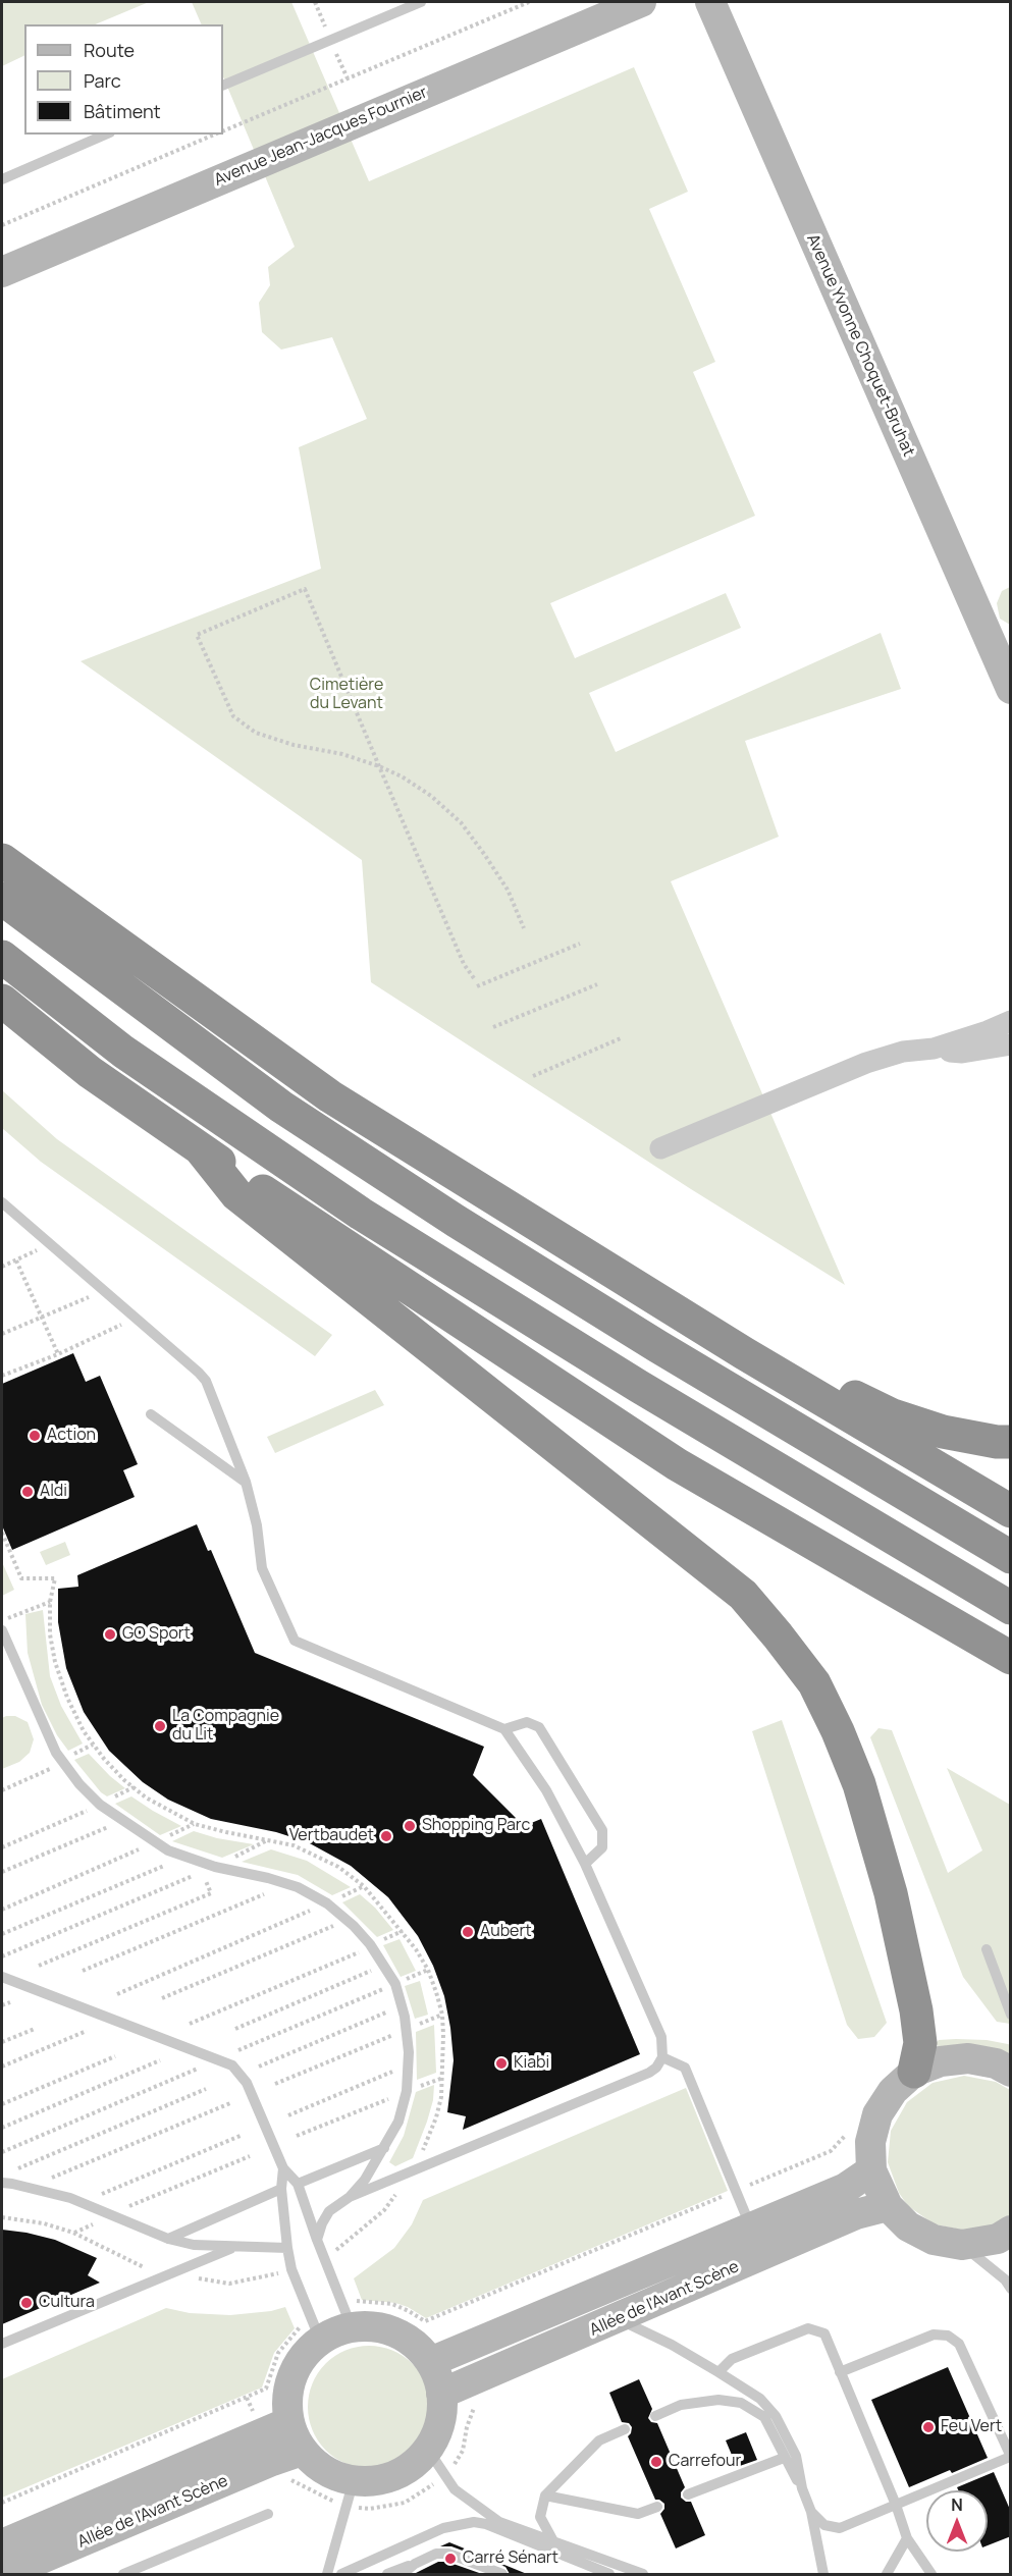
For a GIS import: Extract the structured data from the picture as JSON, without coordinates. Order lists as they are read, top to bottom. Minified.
{"streets":{"street":["Avenue Jean-Jacques Fournier","Avenue Yvonne Choquet-Bruhat","Allée de l'Avant Scène"]},"parks":["Cimetière du Levant"],"places":["Action","Aldi","GO Sport","La Compagnie du Lit","Shopping Parc","Vertbaudet","Aubert","Kiabi","Cultura","Feu Vert","Carrefour","Carré Sénart"],"legend":["Route","Parc","Bâtiment"],"north":"top"}
